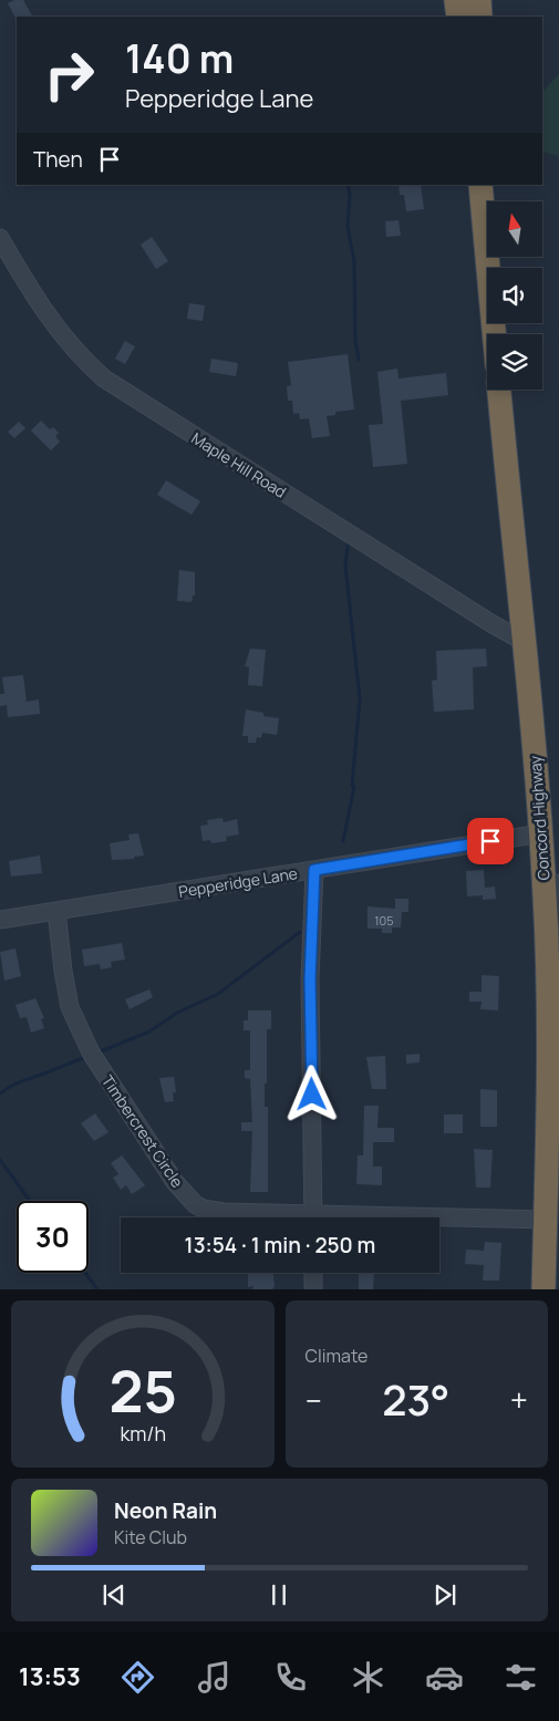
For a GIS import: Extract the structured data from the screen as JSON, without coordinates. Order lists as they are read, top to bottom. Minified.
{"streets":{"highway":["Concord Highway"],"street":["Maple Hill Road","Pepperidge Lane","Timbercrest Circle"]},"crossings":[["Maple Hill Road","Concord Highway"],["Concord Highway","Pepperidge Lane"],["Concord Highway","Timbercrest Circle"],["Pepperidge Lane","Timbercrest Circle"]],"house_numbers":["105"],"north":"top","page":{"turn":["140 m","Pepperidge Lane"],"then":"Then","limit":"30","trip":"13:54 · 1 min · 250 m","tile":"Climate","heat":["−","23°","+"],"song":["Neon Rain","Kite Club"],"tabs":"13:53","gauge":["25","km/h"]}}
